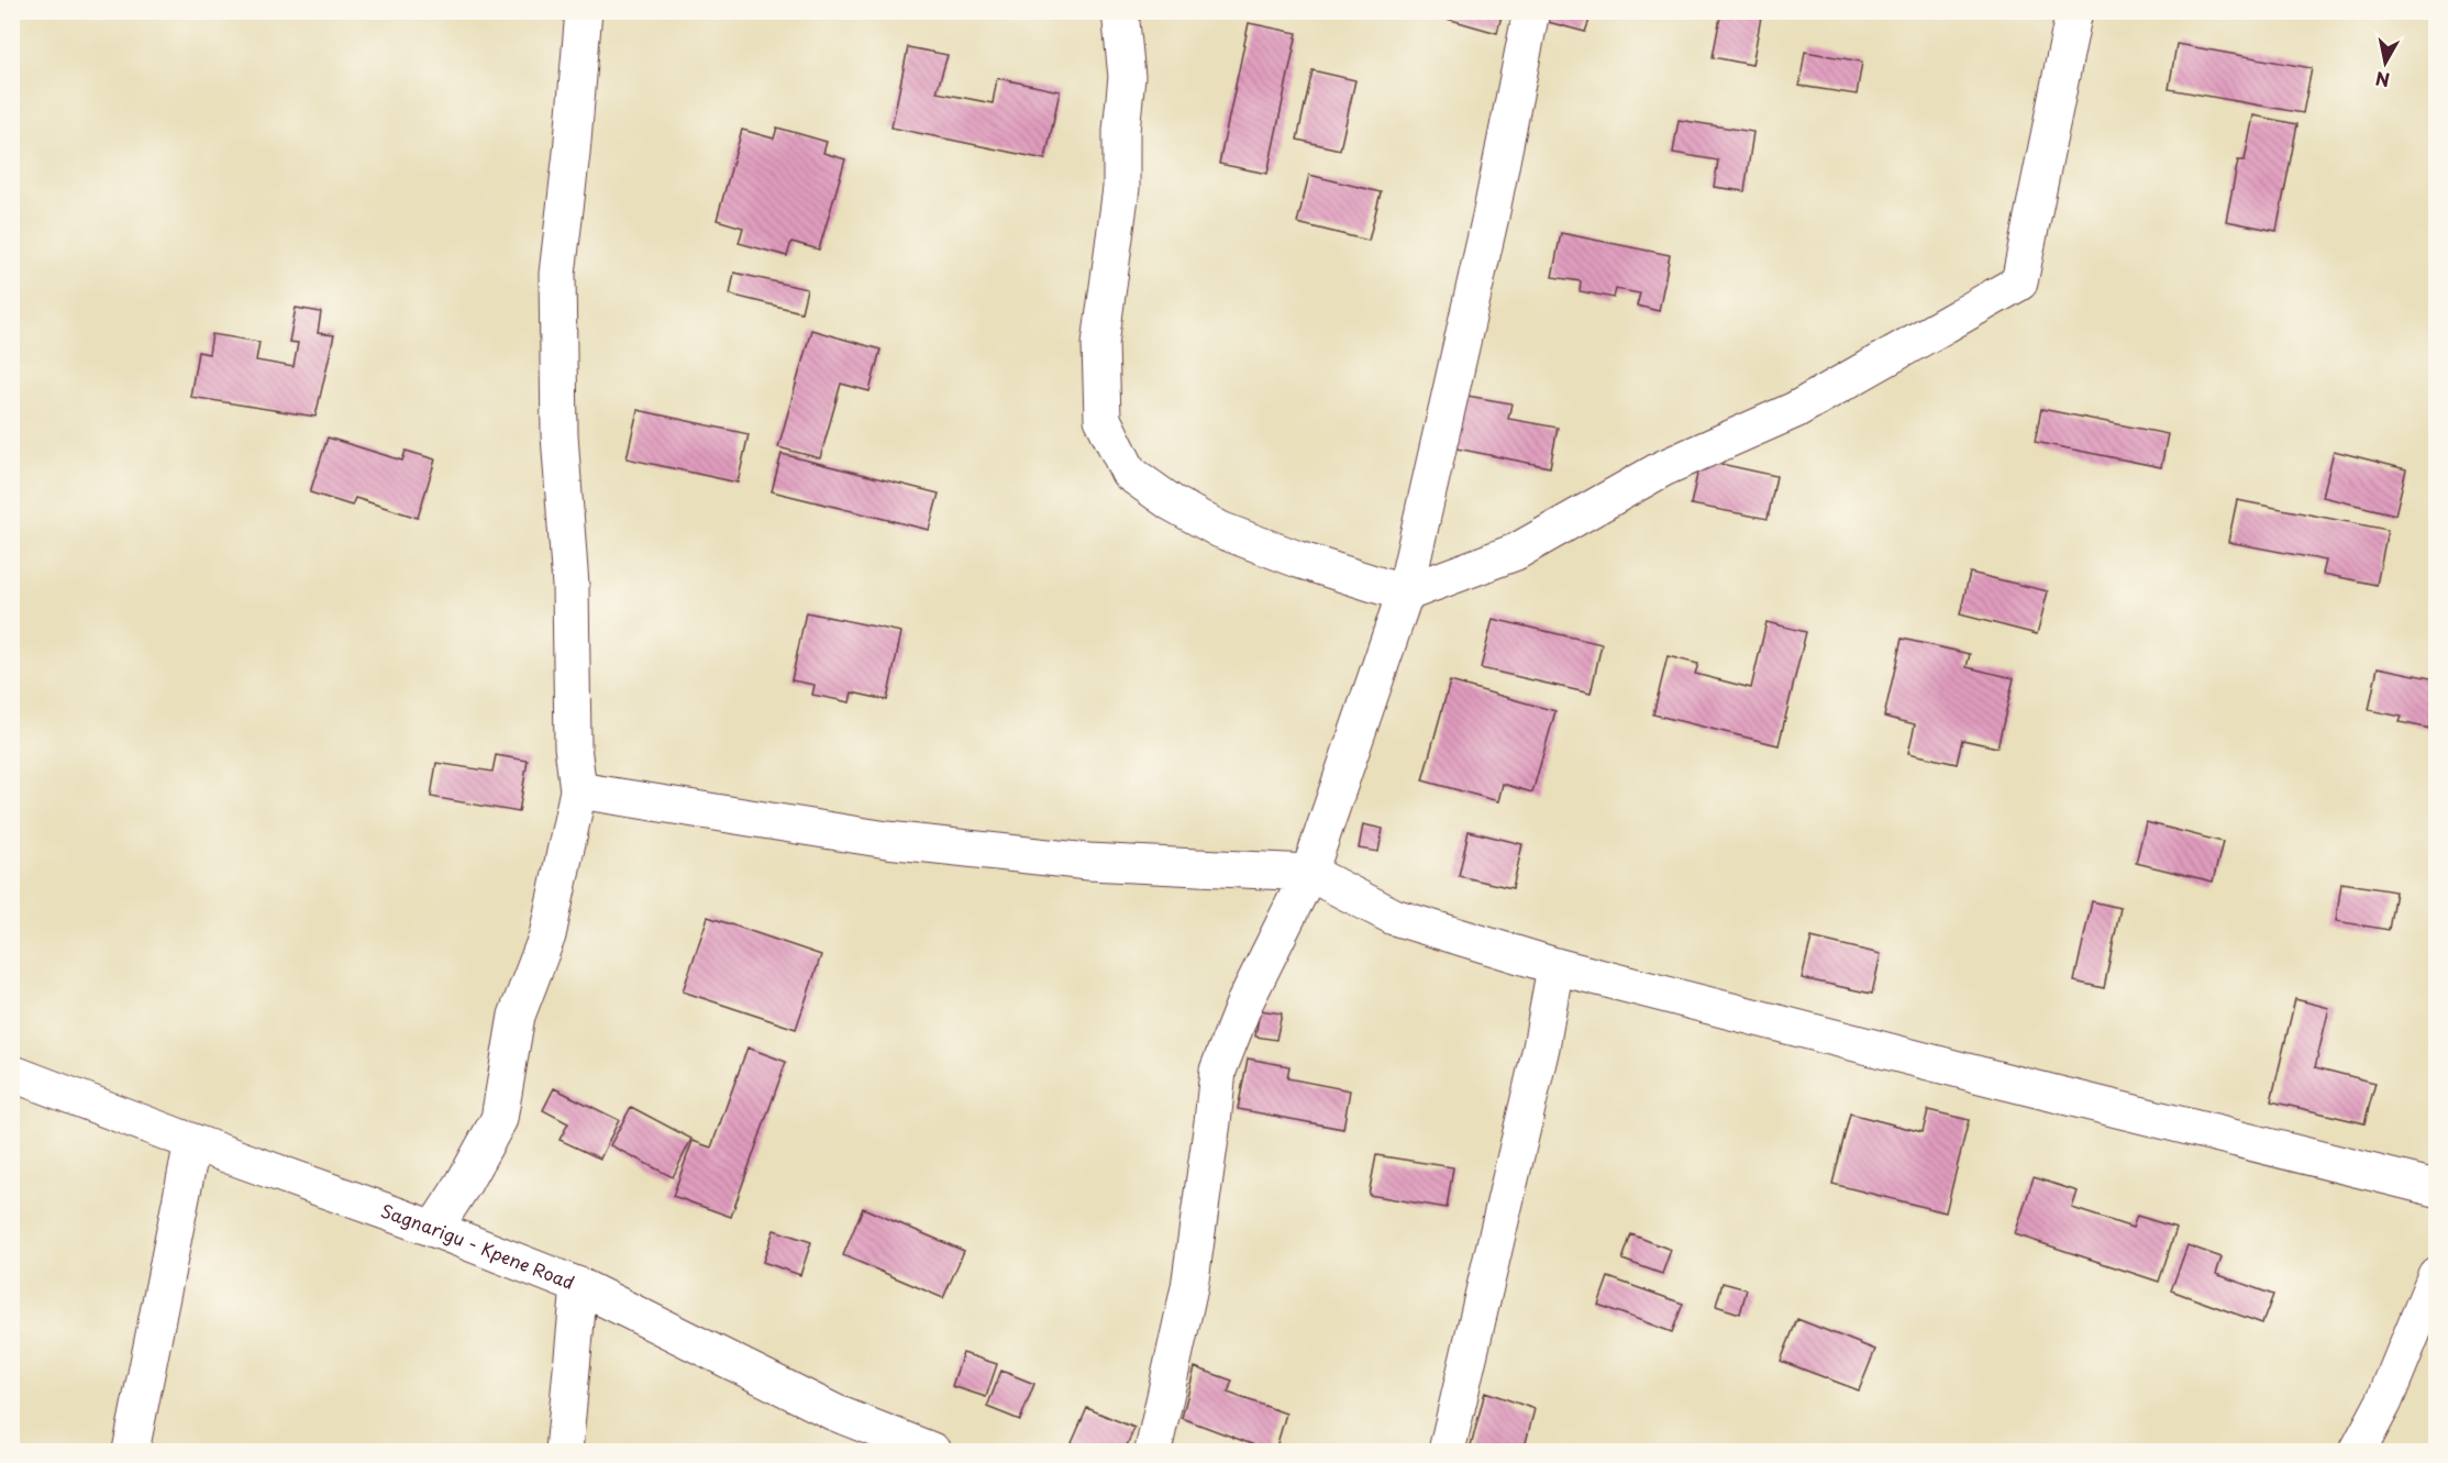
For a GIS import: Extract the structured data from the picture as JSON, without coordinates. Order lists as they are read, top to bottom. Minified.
{"streets":{"street":["Sagnarigu - Kpene Road"]},"north":"bottom"}
